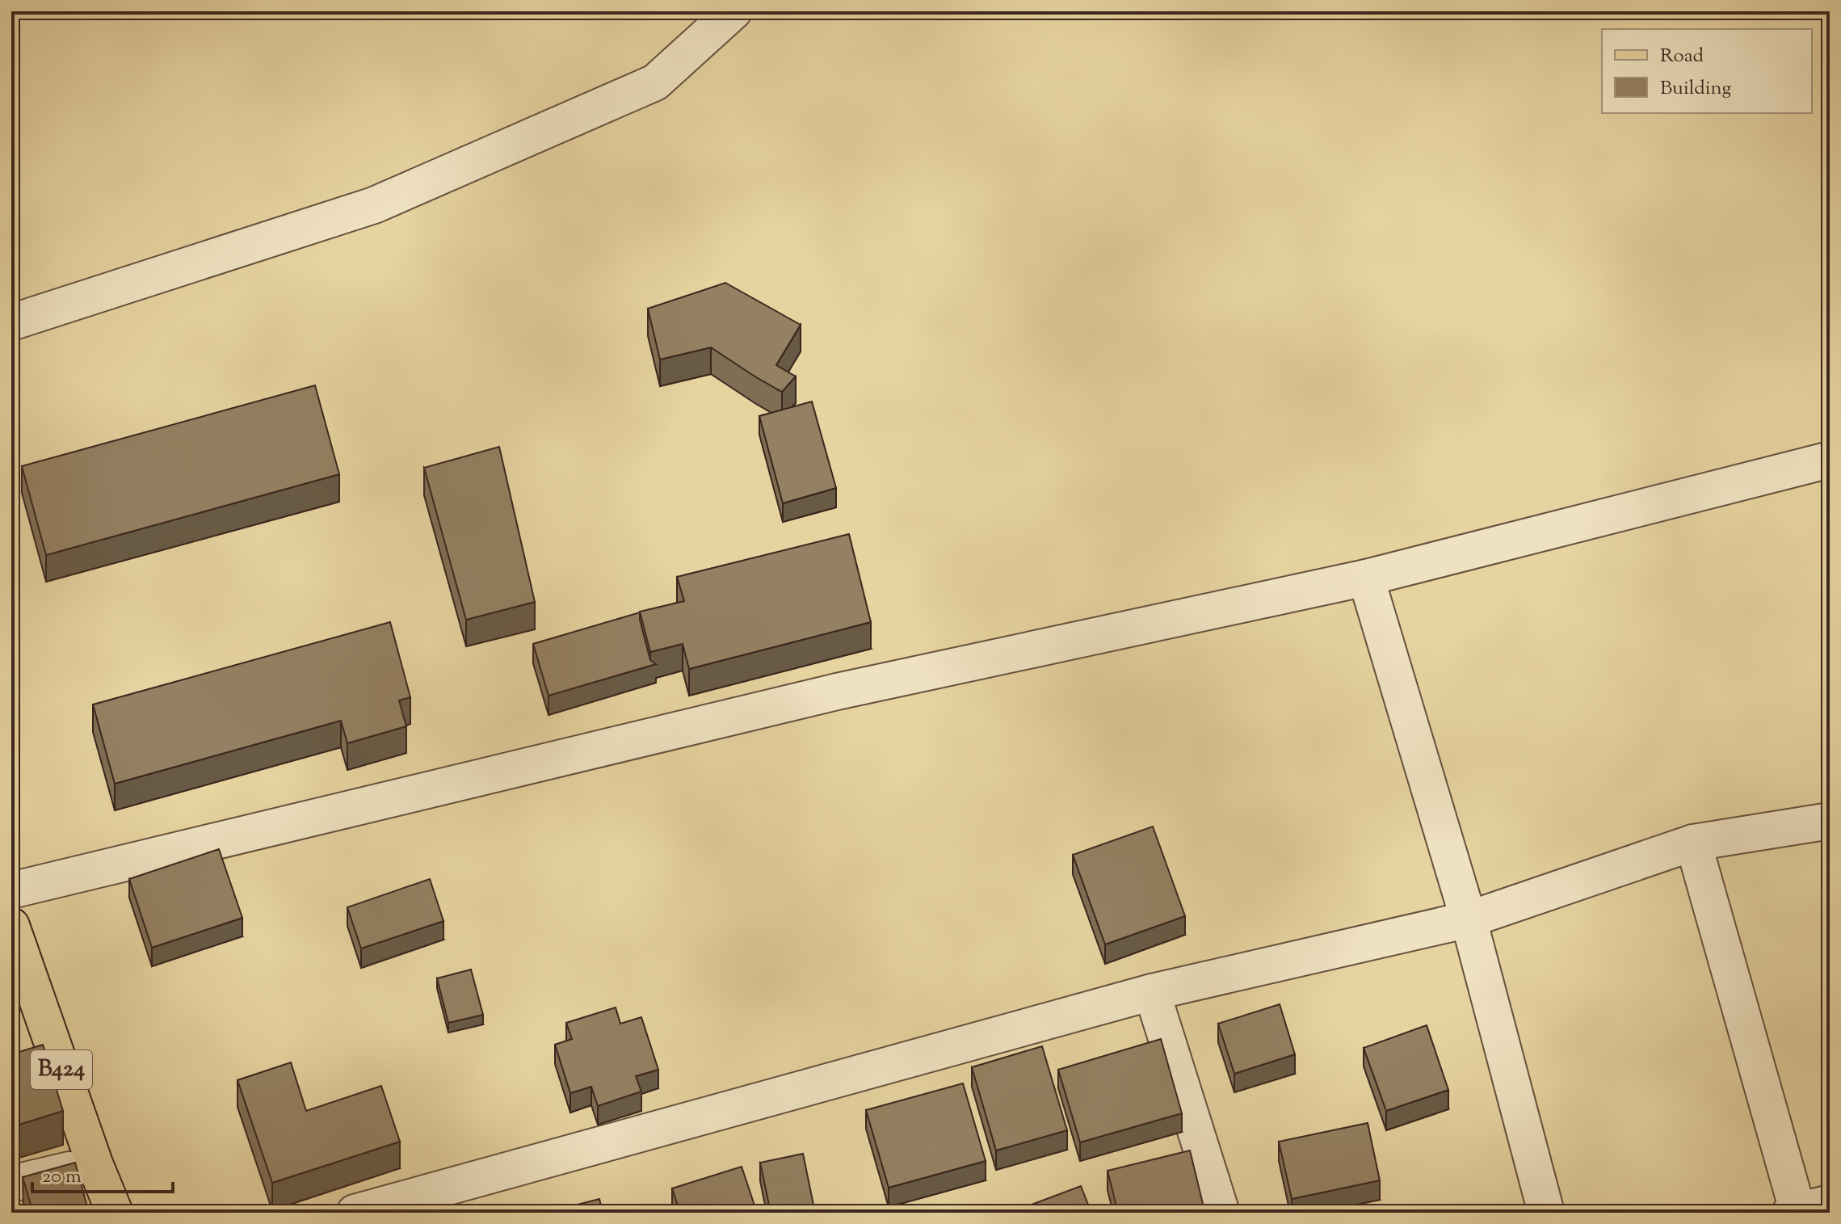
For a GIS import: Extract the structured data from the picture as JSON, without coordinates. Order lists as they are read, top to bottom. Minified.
{"streets":{"main road":["B424"]},"legend":["Road","Building"],"scale_bar":"20 m"}
